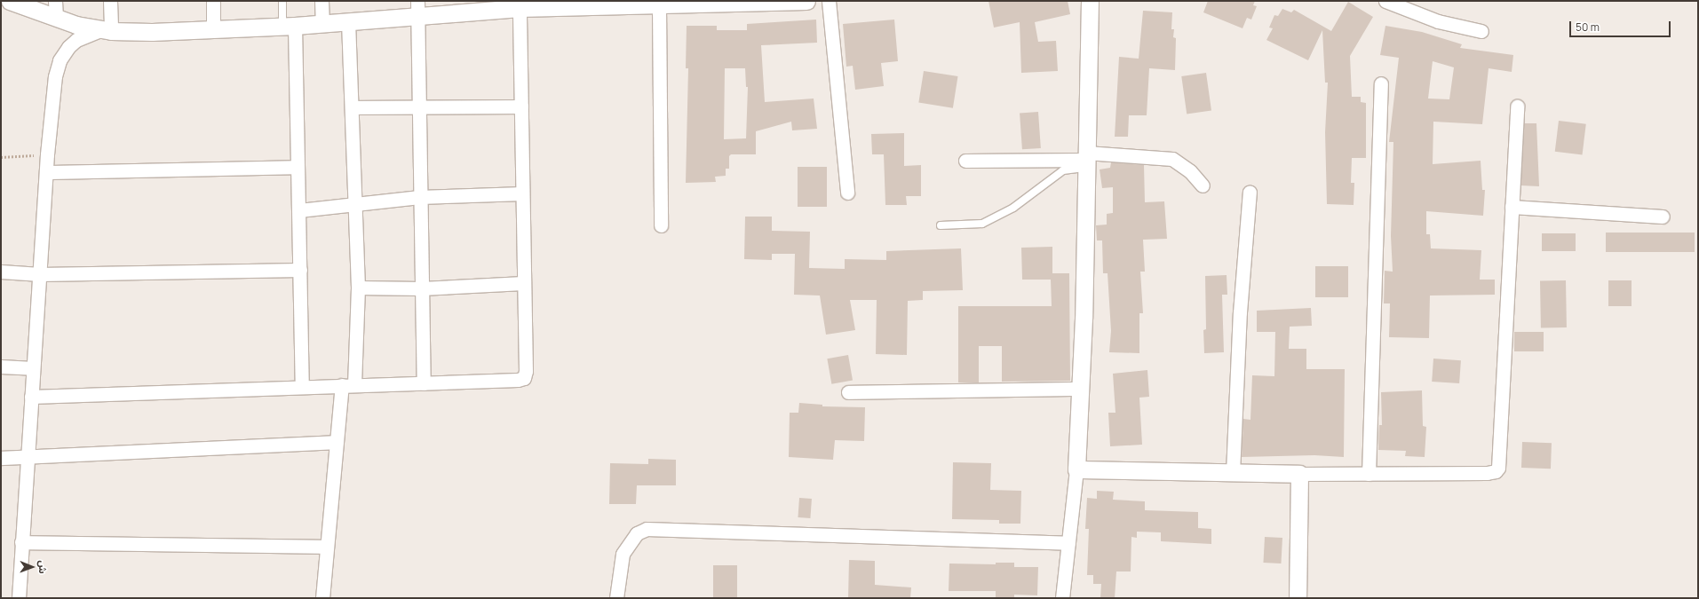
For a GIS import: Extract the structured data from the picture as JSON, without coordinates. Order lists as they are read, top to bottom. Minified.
{"scale_bar":"50 m","north":"right"}
